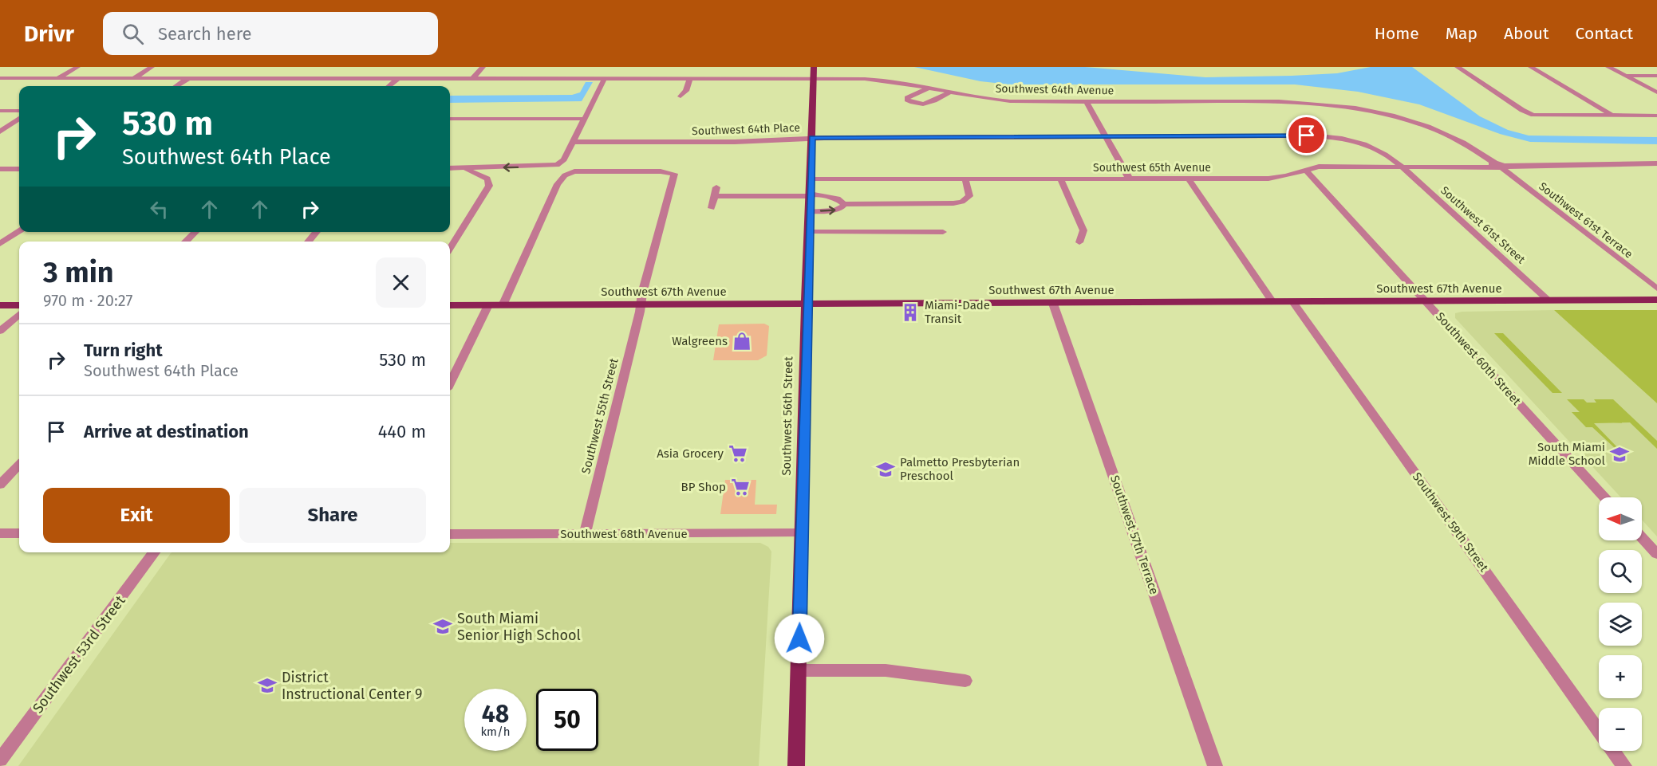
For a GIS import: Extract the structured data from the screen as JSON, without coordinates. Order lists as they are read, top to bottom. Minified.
{"streets":{"main road":["Southwest 67th Avenue","Southwest 56th Street"],"street":["Southwest 64th Avenue","Southwest 64th Place","Southwest 65th Avenue","Southwest 61st Terrace","Southwest 61st Street","Southwest 60th Street","Southwest 55th Street","Southwest 59th Street","Southwest 68th Avenue","Southwest 57th Terrace","Southwest 53rd Street"]},"crossings":[["Southwest 64th Avenue","Southwest 65th Avenue"],["Southwest 64th Avenue","Southwest 61st Terrace"],["Southwest 64th Avenue","Southwest 56th Street"],["Southwest 64th Place","Southwest 65th Avenue"],["Southwest 64th Place","Southwest 61st Street"],["Southwest 64th Place","Southwest 56th Street"],["Southwest 65th Avenue","Southwest 61st Terrace"],["Southwest 65th Avenue","Southwest 61st Street"],["Southwest 65th Avenue","Southwest 60th Street"],["Southwest 65th Avenue","Southwest 56th Street"],["Southwest 61st Street","Southwest 67th Avenue"],["Southwest 67th Avenue","Southwest 60th Street"],["Southwest 67th Avenue","Southwest 55th Street"],["Southwest 67th Avenue","Southwest 56th Street"],["Southwest 67th Avenue","Southwest 59th Street"],["Southwest 67th Avenue","Southwest 57th Terrace"],["Southwest 55th Street","Southwest 68th Avenue"],["Southwest 56th Street","Southwest 68th Avenue"]],"places":{"building":["Miami-Dade Transit"],"shop":["Walgreens"],"supermarket":["Asia Grocery","BP Shop"],"school or university":["South Miami Middle School","Palmetto Presbyterian Preschool","South Miami Senior High School","District Instructional Center 9"]},"north":"left","page":{"header":"Drivr","search":"Search here","nav":["Home","Map","About","Contact"],"turn":["530 m","Southwest 64th Place"],"heading":["3 min","970 m · 20:27"],"list":[{"name":"Turn right","note":"Southwest 64th Place","value":"530 m"},{"name":"Arrive at destination","value":"440 m"}],"buttons":["Exit","Share"],"map_buttons":["+","−"],"speed":"48 km/h","limit":"50"}}
